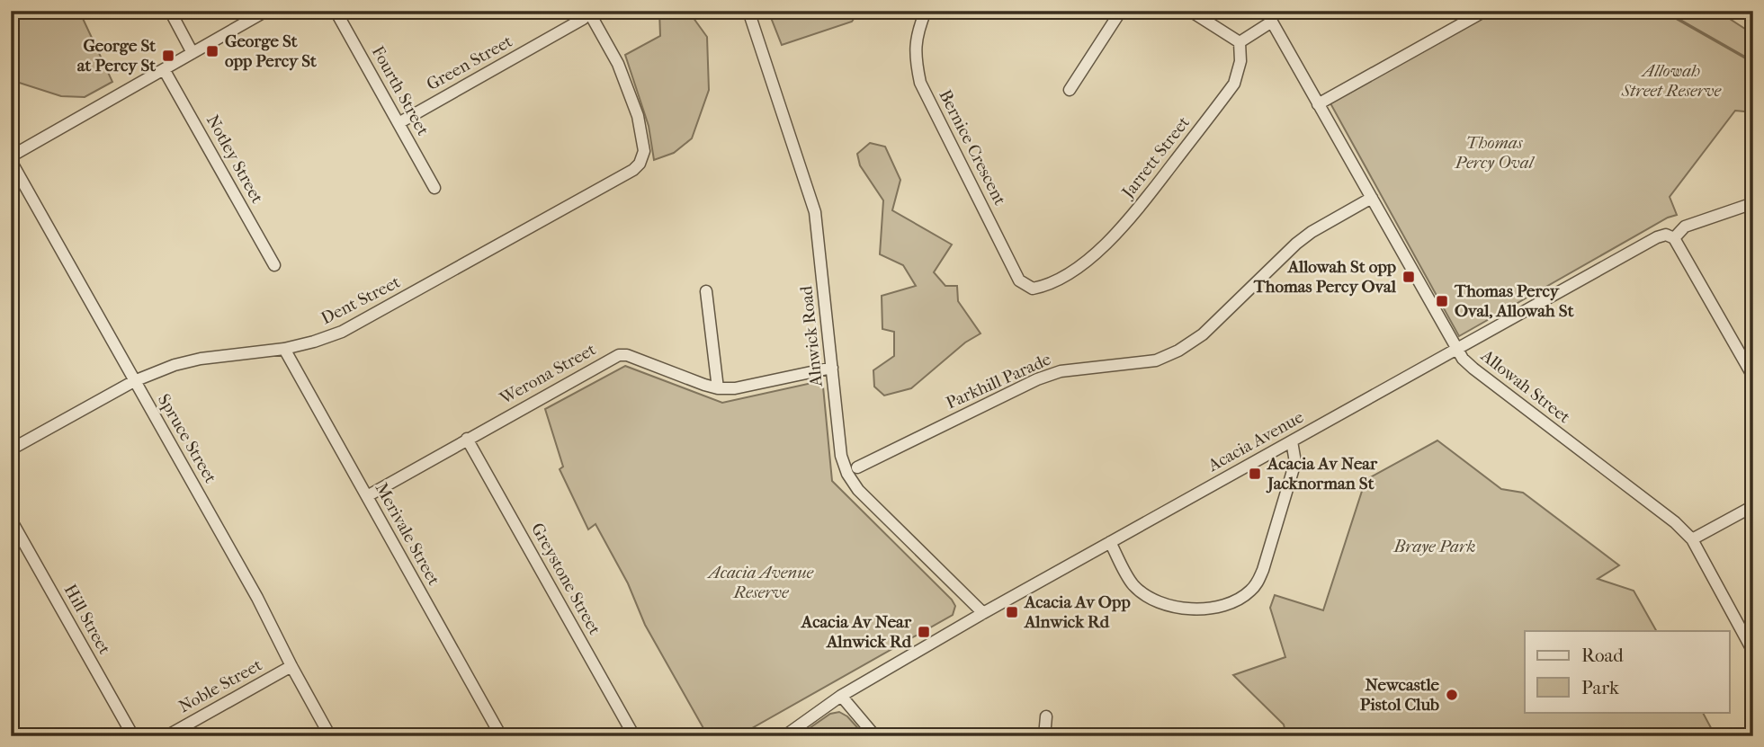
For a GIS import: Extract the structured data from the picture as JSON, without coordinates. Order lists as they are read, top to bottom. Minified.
{"streets":{"street":["Green Street","Fourth Street","Bernice Crescent","Jarrett Street","Notley Street","Dent Street","Alnwick Road","Werona Street","Parkhill Parade","Allowah Street","Spruce Street","Acacia Avenue","Merivale Street","Greystone Street","Hill Street","Noble Street"]},"crossings":[["Green Street","Fourth Street"],["Green Street","Dent Street"],["Bernice Crescent","Jarrett Street"],["Dent Street","Spruce Street"],["Dent Street","Merivale Street"],["Alnwick Road","Werona Street"],["Alnwick Road","Acacia Avenue"],["Werona Street","Merivale Street"],["Werona Street","Greystone Street"],["Parkhill Parade","Allowah Street"],["Allowah Street","Acacia Avenue"],["Spruce Street","Noble Street"]],"parks":["Allowah Street Reserve","Thomas Percy Oval","Braye Park","Acacia Avenue Reserve"],"places":{"transit":["George St opp Percy St","George St at Percy St","Allowah St opp Thomas Percy Oval","Thomas Percy Oval, Allowah St","Acacia Av Near Jacknorman St","Acacia Av Opp Alnwick Rd","Acacia Av Near Alnwick Rd"],"other":["Newcastle Pistol Club"]},"legend":["Road","Park"]}
